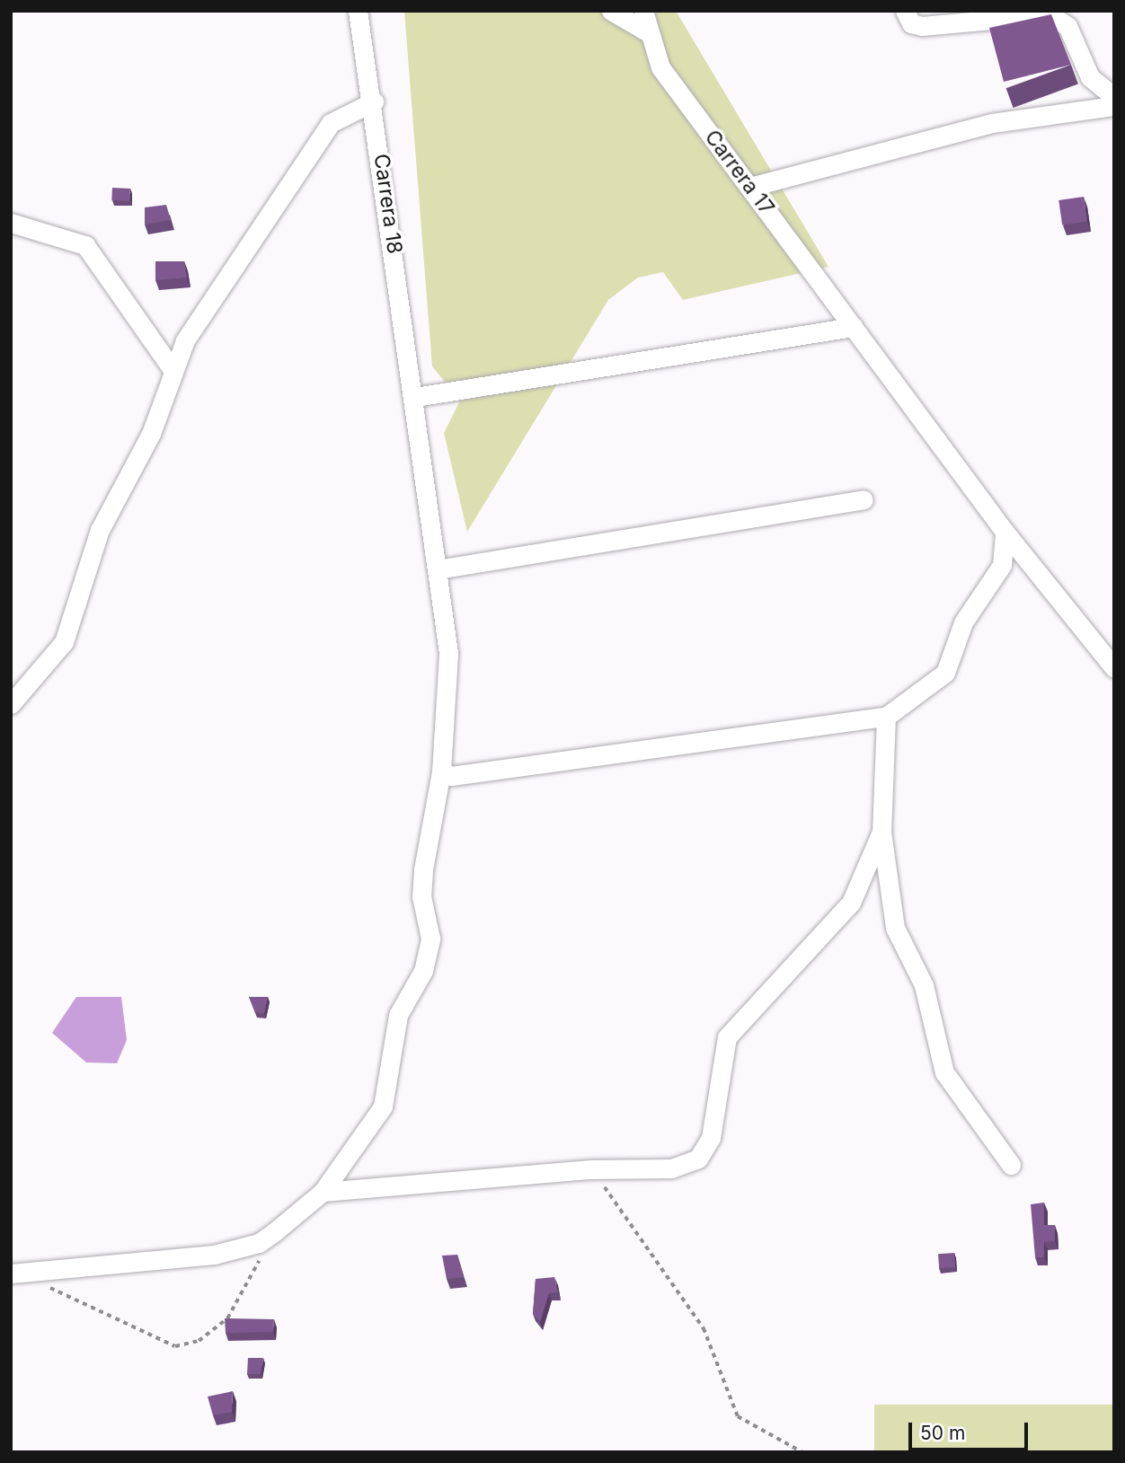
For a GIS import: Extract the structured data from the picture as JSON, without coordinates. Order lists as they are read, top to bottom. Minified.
{"streets":{"street":["Carrera 17","Carrera 18"]},"scale_bar":"50 m"}
